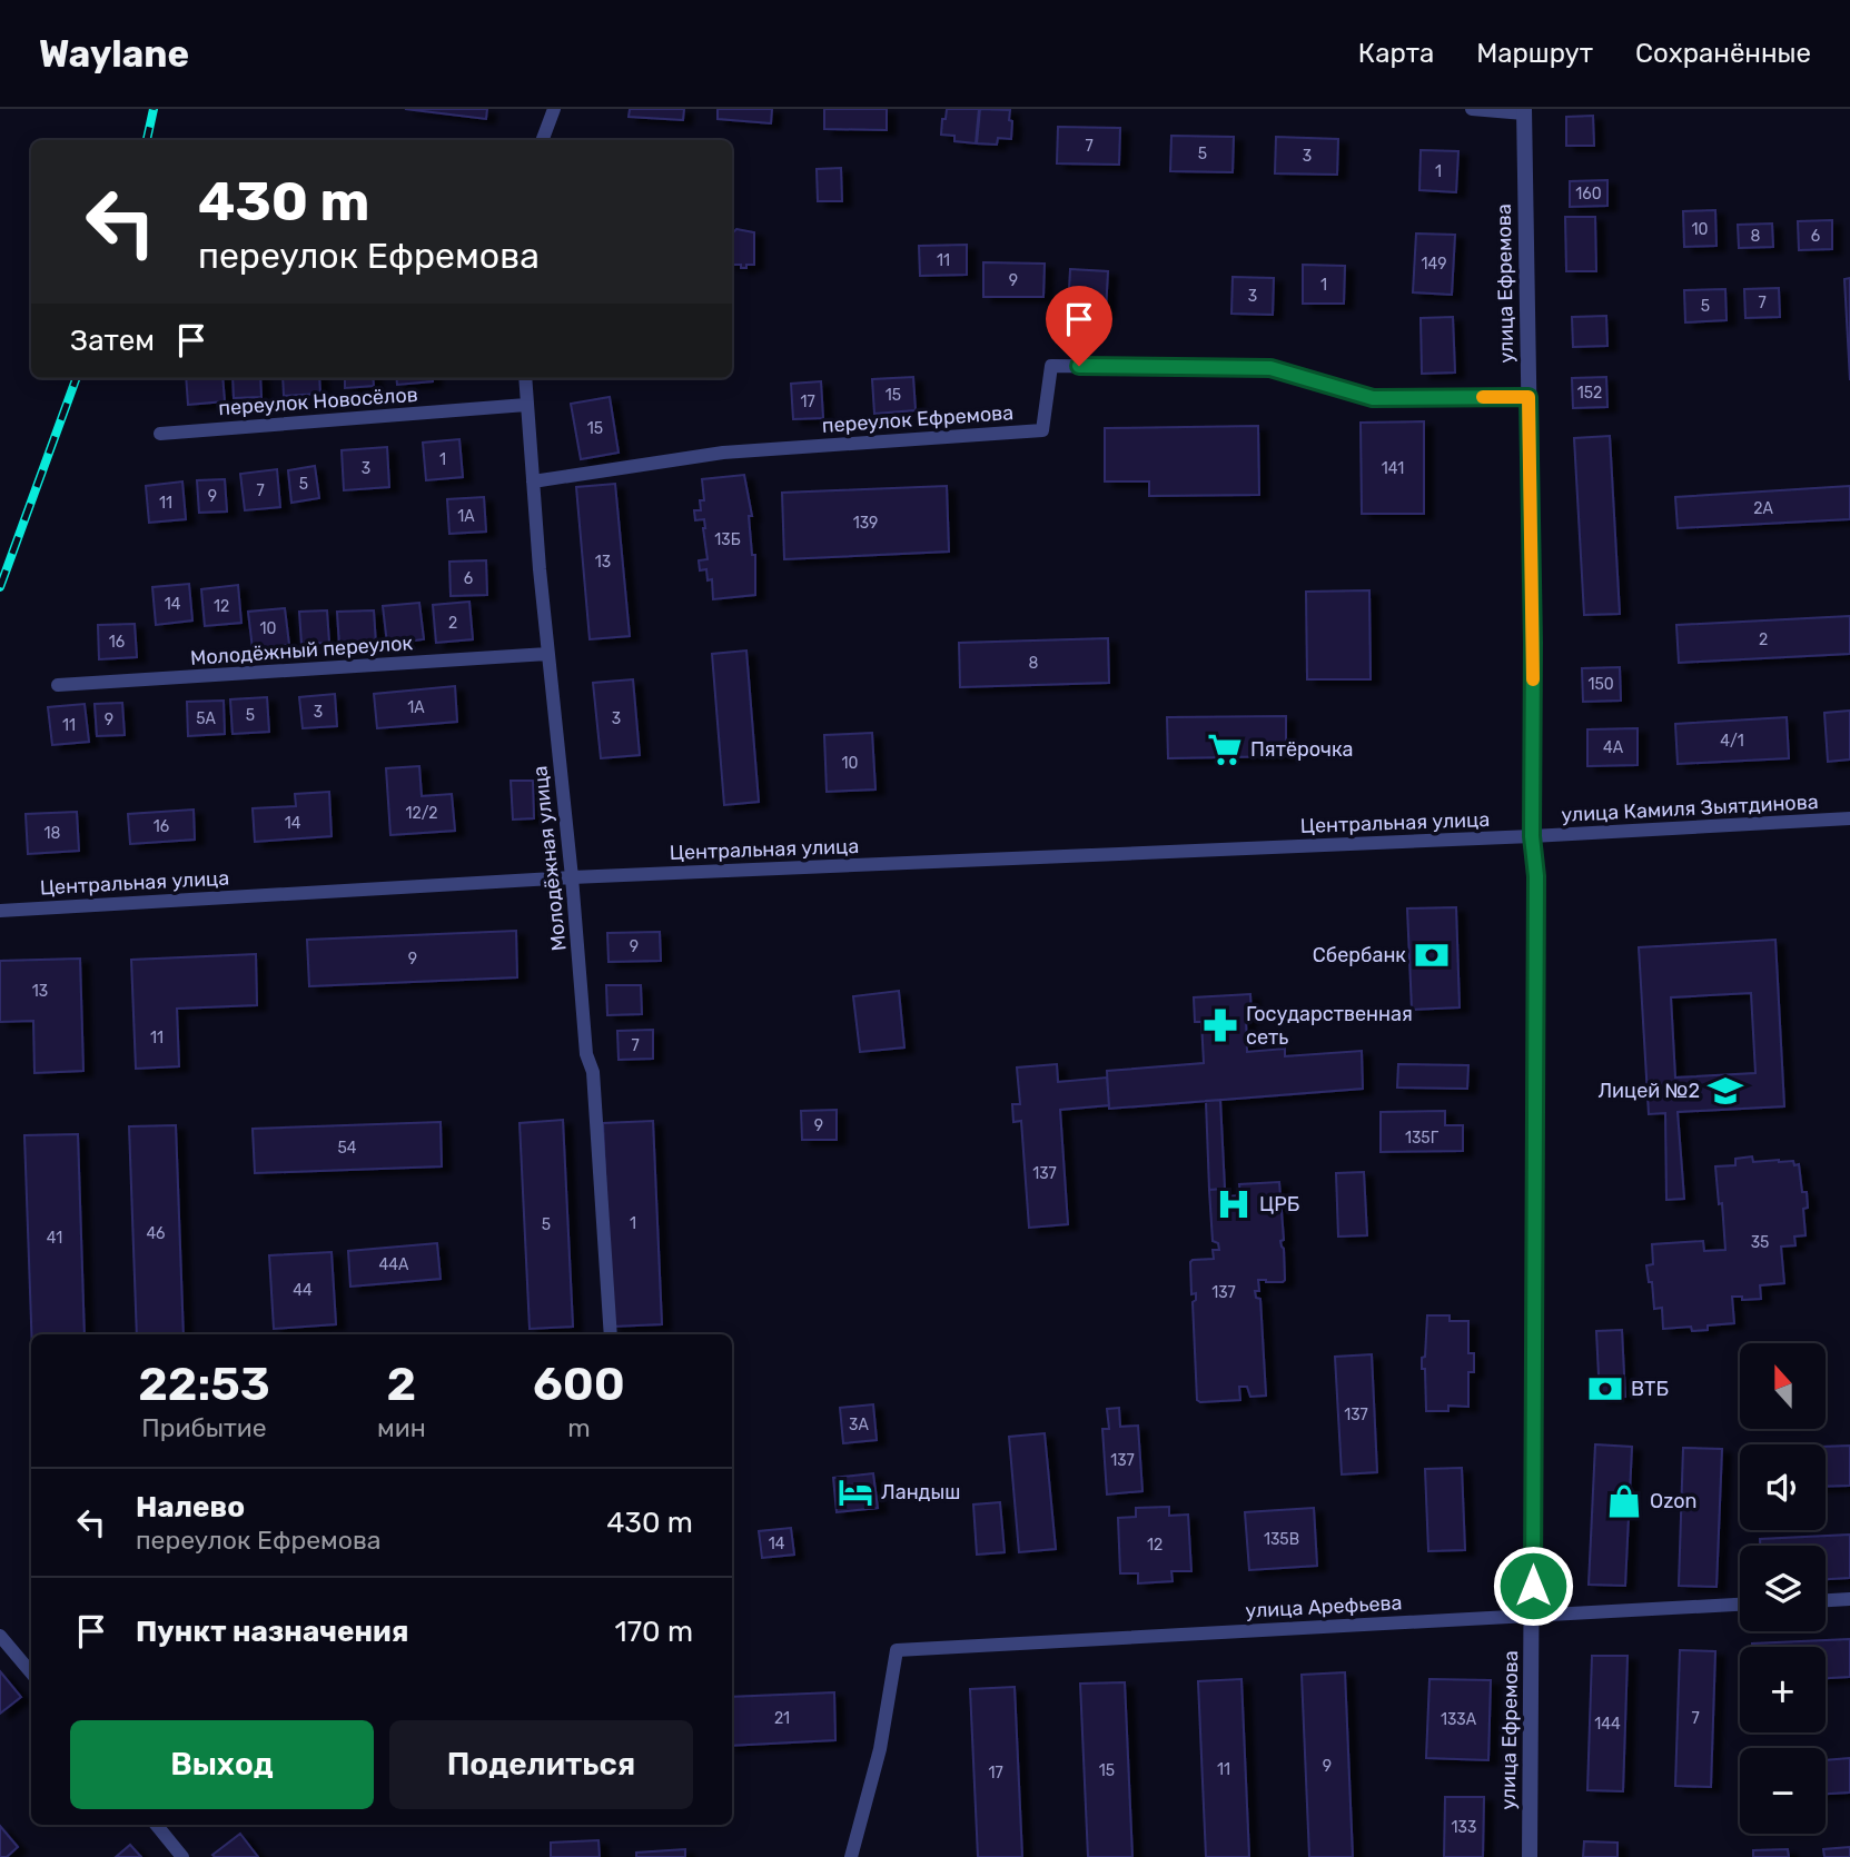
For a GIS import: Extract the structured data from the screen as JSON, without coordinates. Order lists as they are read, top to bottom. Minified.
{"streets":{"street":["улица Ефремова","переулок Новосёлов","переулок Ефремова","Молодёжный переулок","улица Камиля Зыятдинова","Центральная улица","Молодёжная улица","улица Арефьева"]},"crossings":[["улица Ефремова","переулок Ефремова"],["улица Ефремова","улица Камиля Зыятдинова"],["улица Ефремова","Центральная улица"],["улица Ефремова","улица Арефьева"],["переулок Новосёлов","Молодёжная улица"],["переулок Ефремова","Молодёжная улица"],["Молодёжный переулок","Молодёжная улица"],["улица Камиля Зыятдинова","Центральная улица"],["Центральная улица","Молодёжная улица"]],"places":{"supermarket":["Пятёрочка"],"bank":["Сбербанк","ВТБ"],"pharmacy":["Государственная сеть"],"school or university":["Лицей №2"],"hospital":["ЦРБ"],"hotel":["Ландыш"],"shop":["Ozon"]},"house_numbers":["7","5","3","1","160","10","8","6","11","149","9","1","3","7","5","152","15","17","15","1","3","141","5","7","9","11","2А","1А","139","13Б","13","6","14","12","2","10","2","16","8","150","1А","3","5","5А","3","9","11","4/1","4А","10","12/2","14","16","18","9","9","13","11","7","9","135Г","54","137","1","5","46","41","35","44А","44","137","137","3А","137","135В","14","12","21","7","133А","144","9","11","15","17","133"],"north":"top","page":{"header":"Waylane","nav":["Карта","Маршрут","Сохранённые"],"turn":["430 m","переулок Ефремова"],"then":"Затем","eta":["22:53","Прибытие","2","мин","600","m"],"map_buttons":["+","−"],"list":[{"name":"Налево","note":"переулок Ефремова","value":"430 m"},{"name":"Пункт назначения","value":"170 m"}],"buttons":["Выход","Поделиться"]}}
